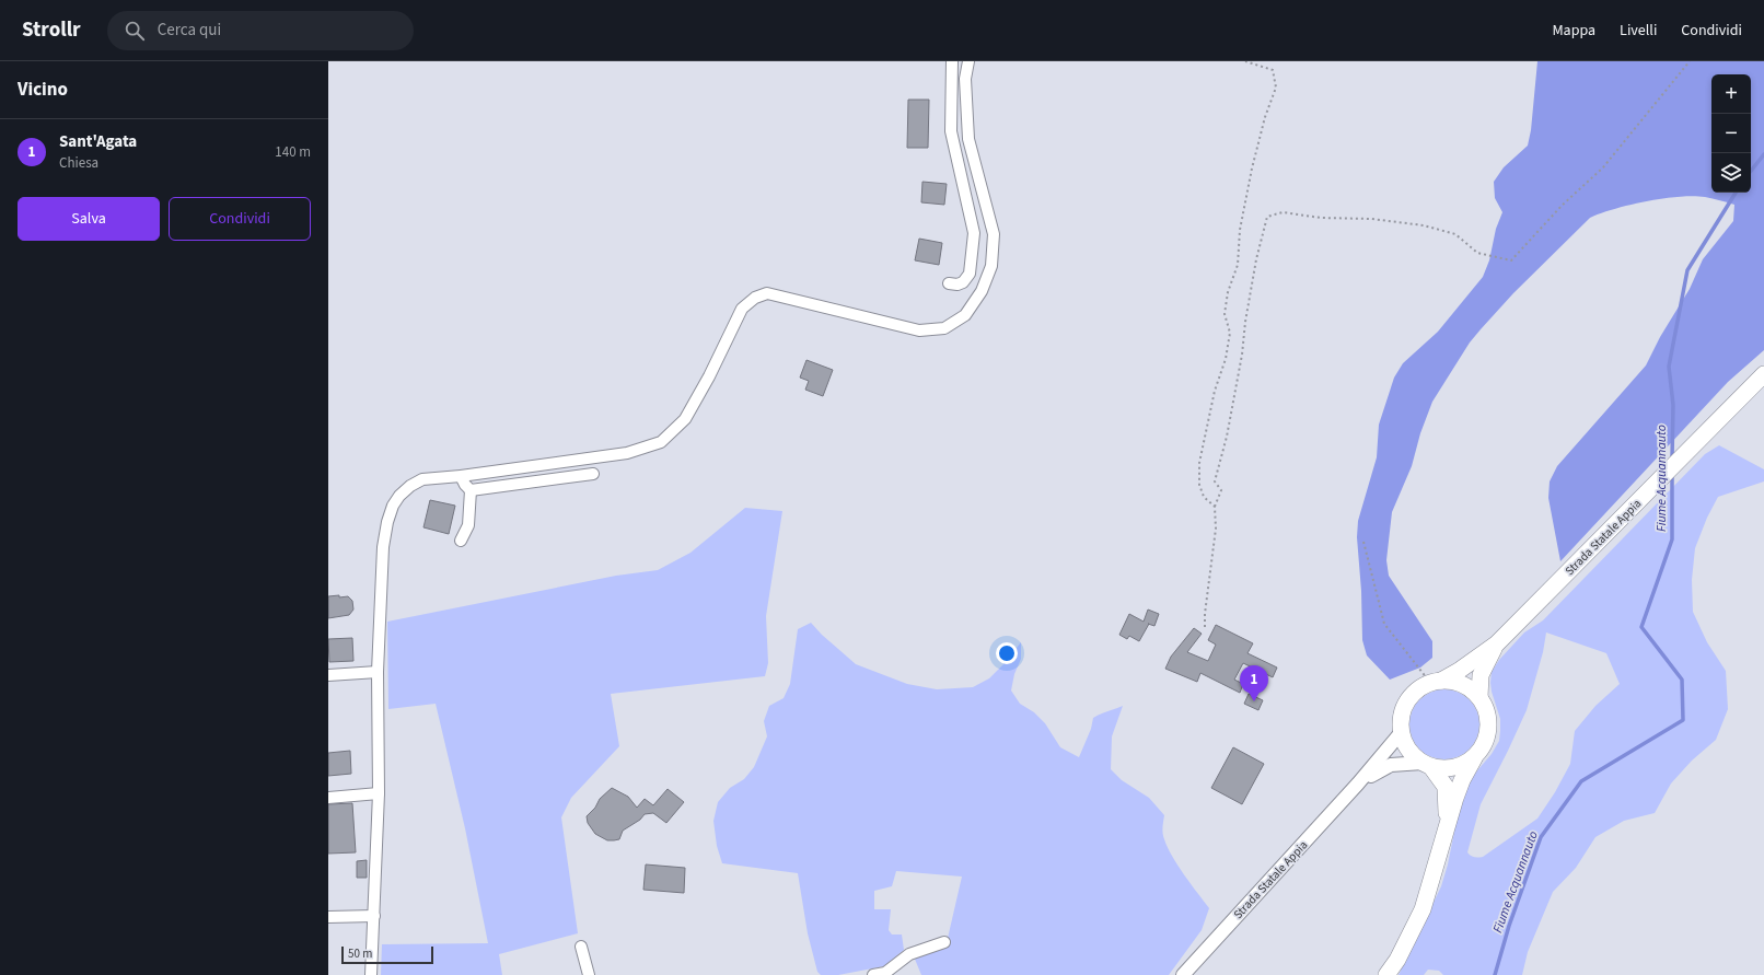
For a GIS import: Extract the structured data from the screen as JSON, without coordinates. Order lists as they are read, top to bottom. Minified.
{"streets":{"main road":["Strada Statale Appia"]},"water":["Fiume Acquannauto"],"scale_bar":"50 m","page":{"header":"Strollr","search":"Cerca qui","nav":["Mappa","Livelli","Condividi"],"heading":"Vicino","map_buttons":["+","−"],"list":[{"mark":"1","name":"Sant'Agata","note":"Chiesa","value":"140 m"}],"buttons":["Salva","Condividi"],"pins":"1","scale":"50 m"}}
